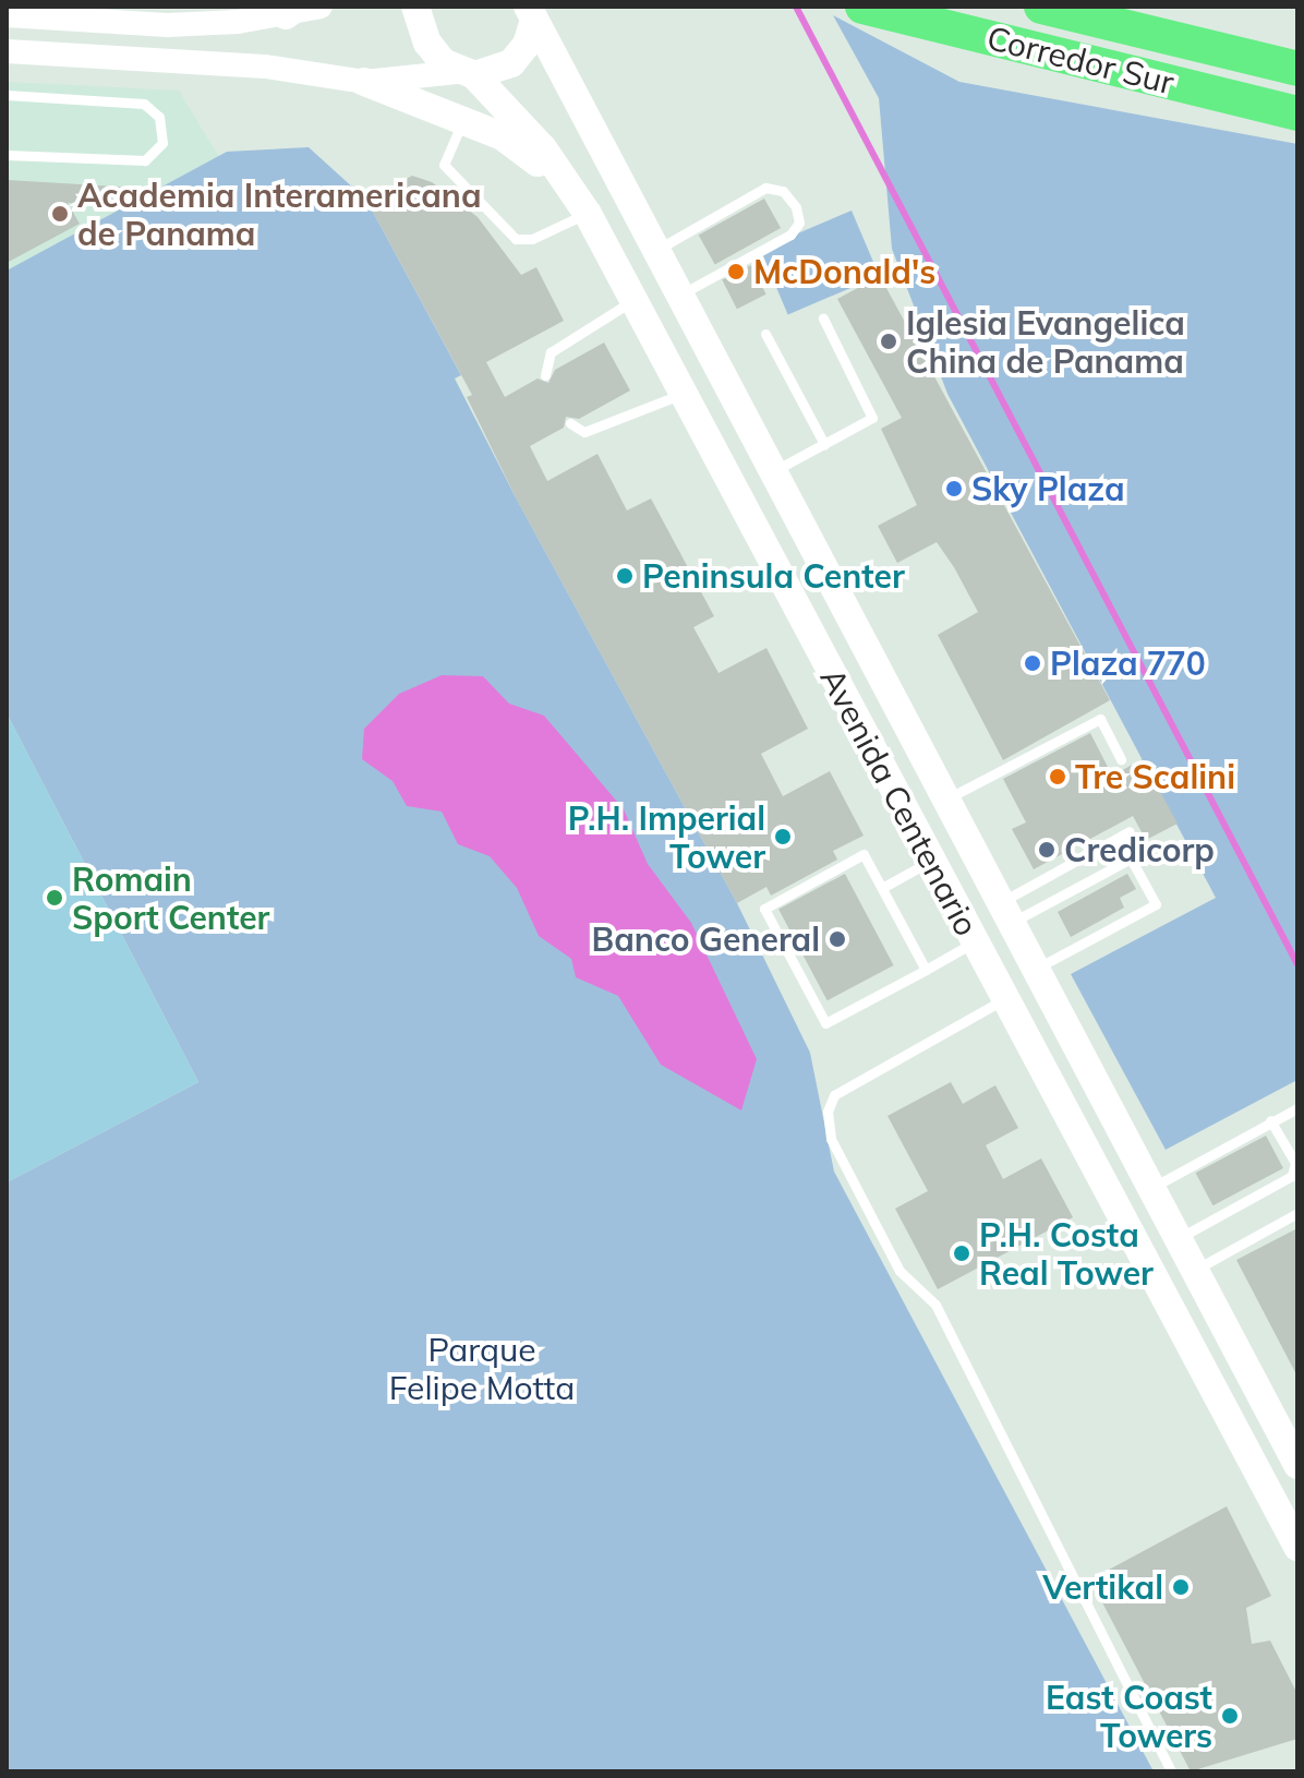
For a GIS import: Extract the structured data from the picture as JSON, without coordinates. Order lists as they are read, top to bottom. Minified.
{"streets":{"highway":["Corredor Sur"],"main road":["Avenida Centenario"]},"parks":["Parque Felipe Motta"],"places":["Academia Interamericana de Panama","McDonald's","Iglesia Evangelica China de Panama","Sky Plaza","Peninsula Center","Plaza 770","Tre Scalini","P.H. Imperial Tower","Credicorp","Romain Sport Center","Banco General","P.H. Costa Real Tower","Vertikal","East Coast Towers"]}
